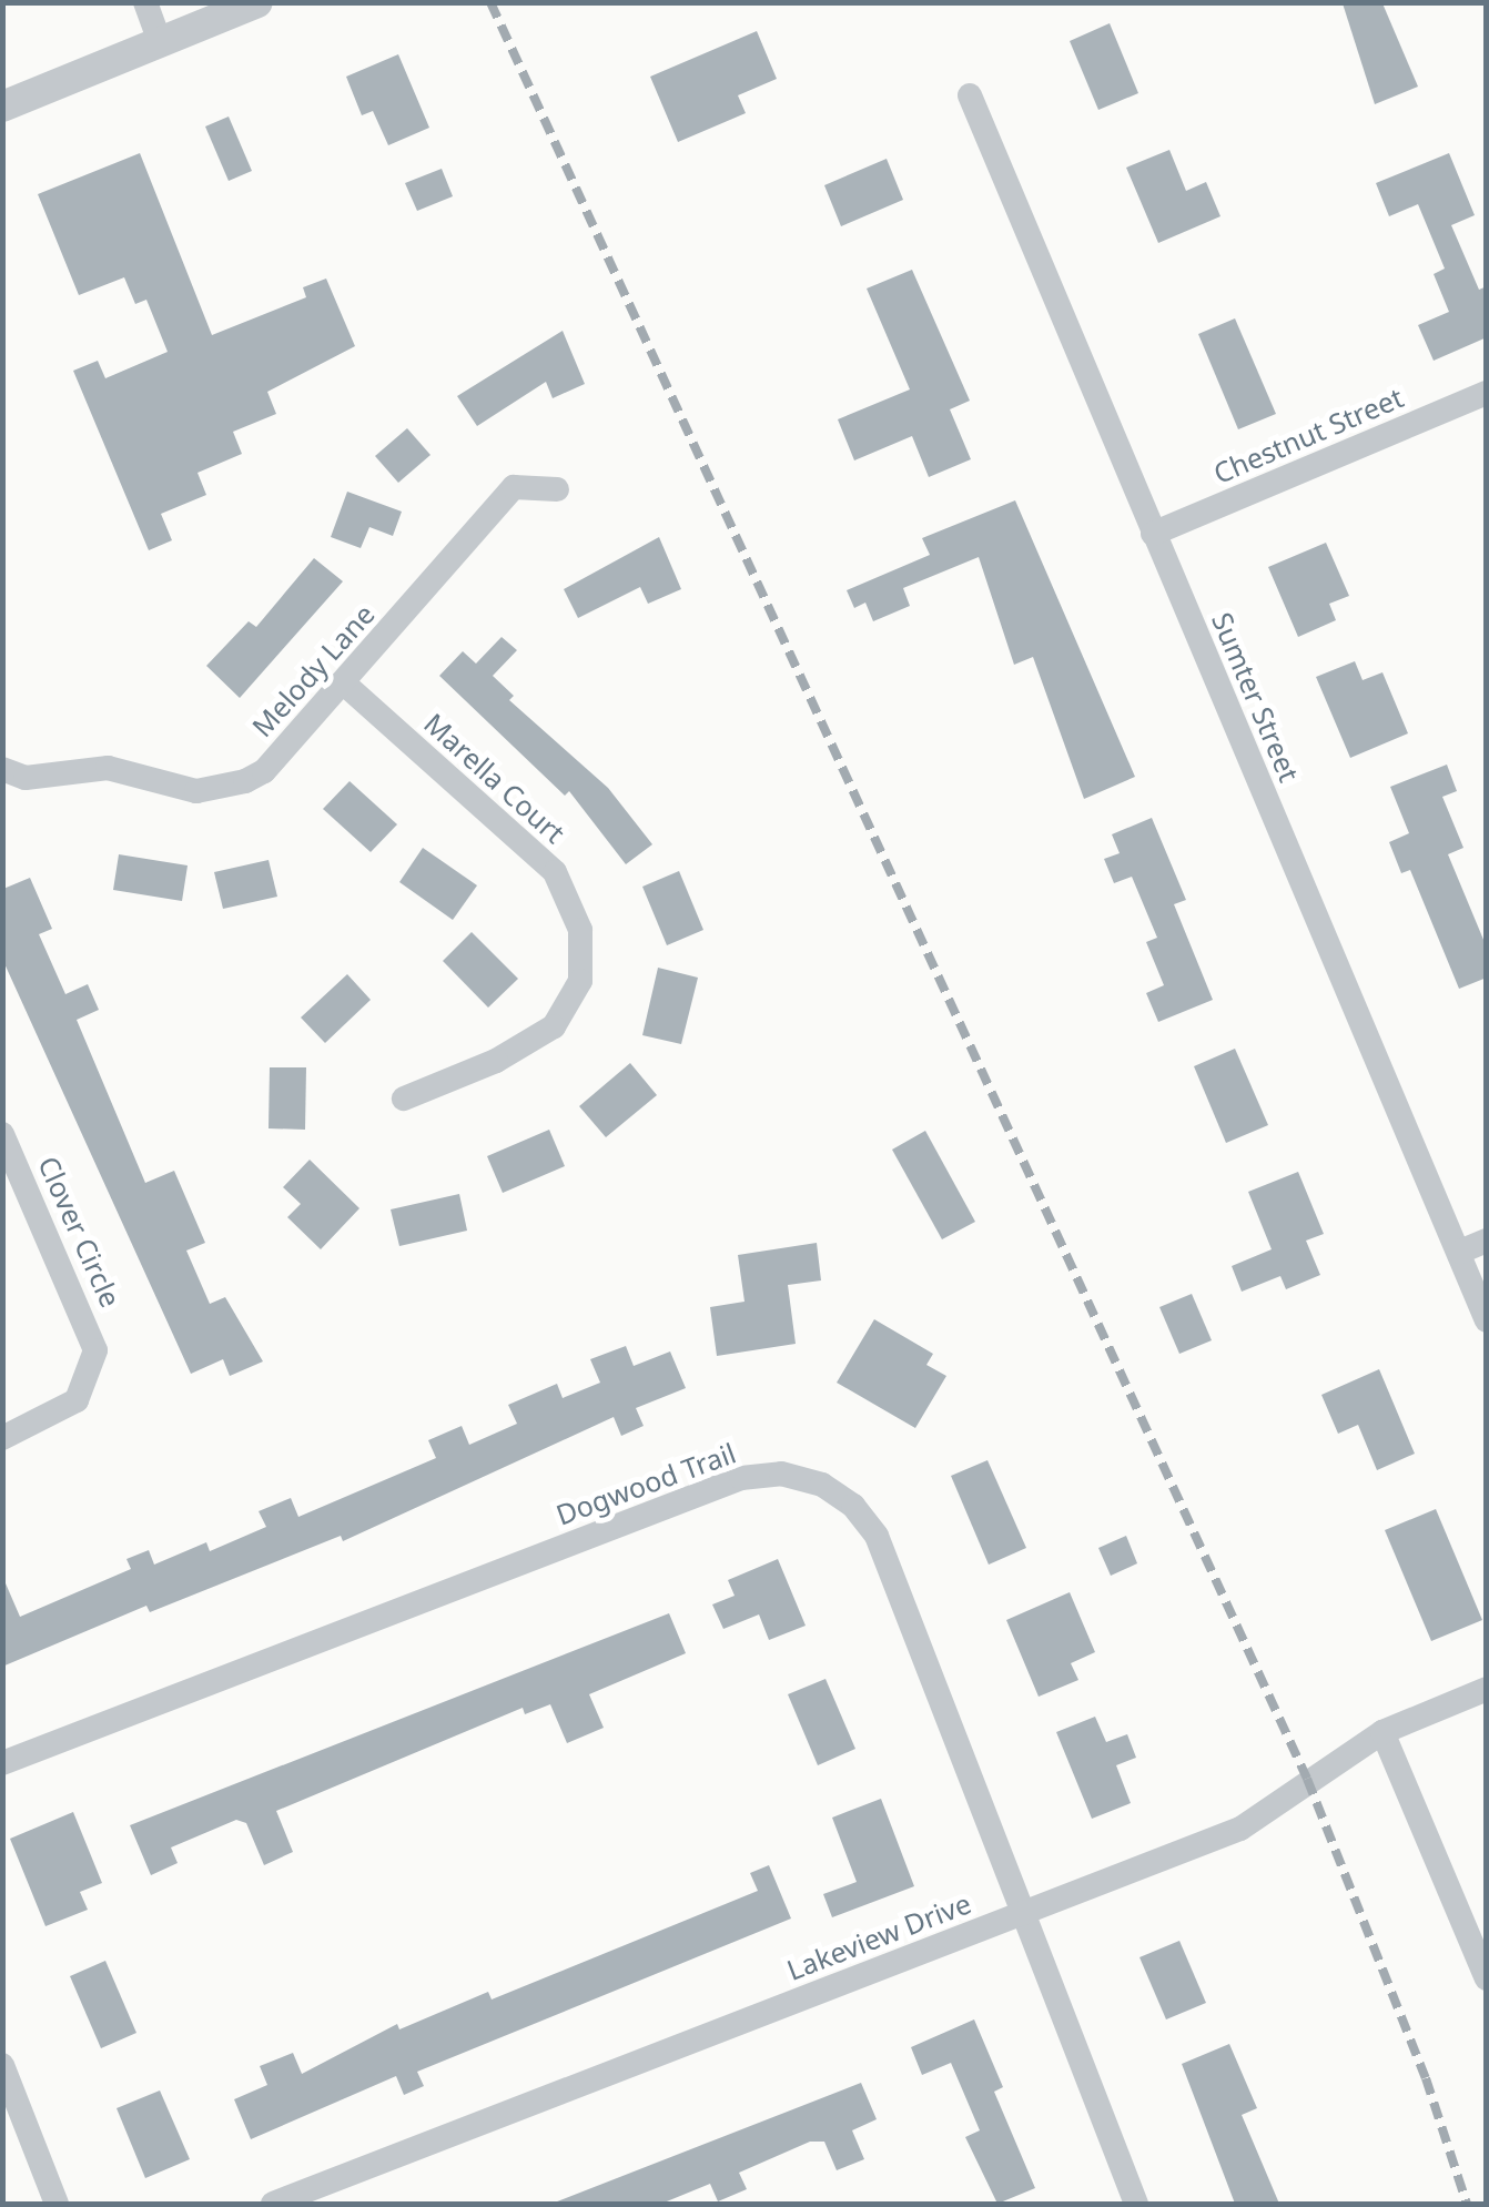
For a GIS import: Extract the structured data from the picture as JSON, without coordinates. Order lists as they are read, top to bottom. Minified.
{"streets":{"street":["Chestnut Street","Melody Lane","Sumter Street","Marella Court","Clover Circle","Dogwood Trail","Lakeview Drive"]},"crossings":[["Chestnut Street","Sumter Street"],["Melody Lane","Marella Court"],["Dogwood Trail","Lakeview Drive"]]}
